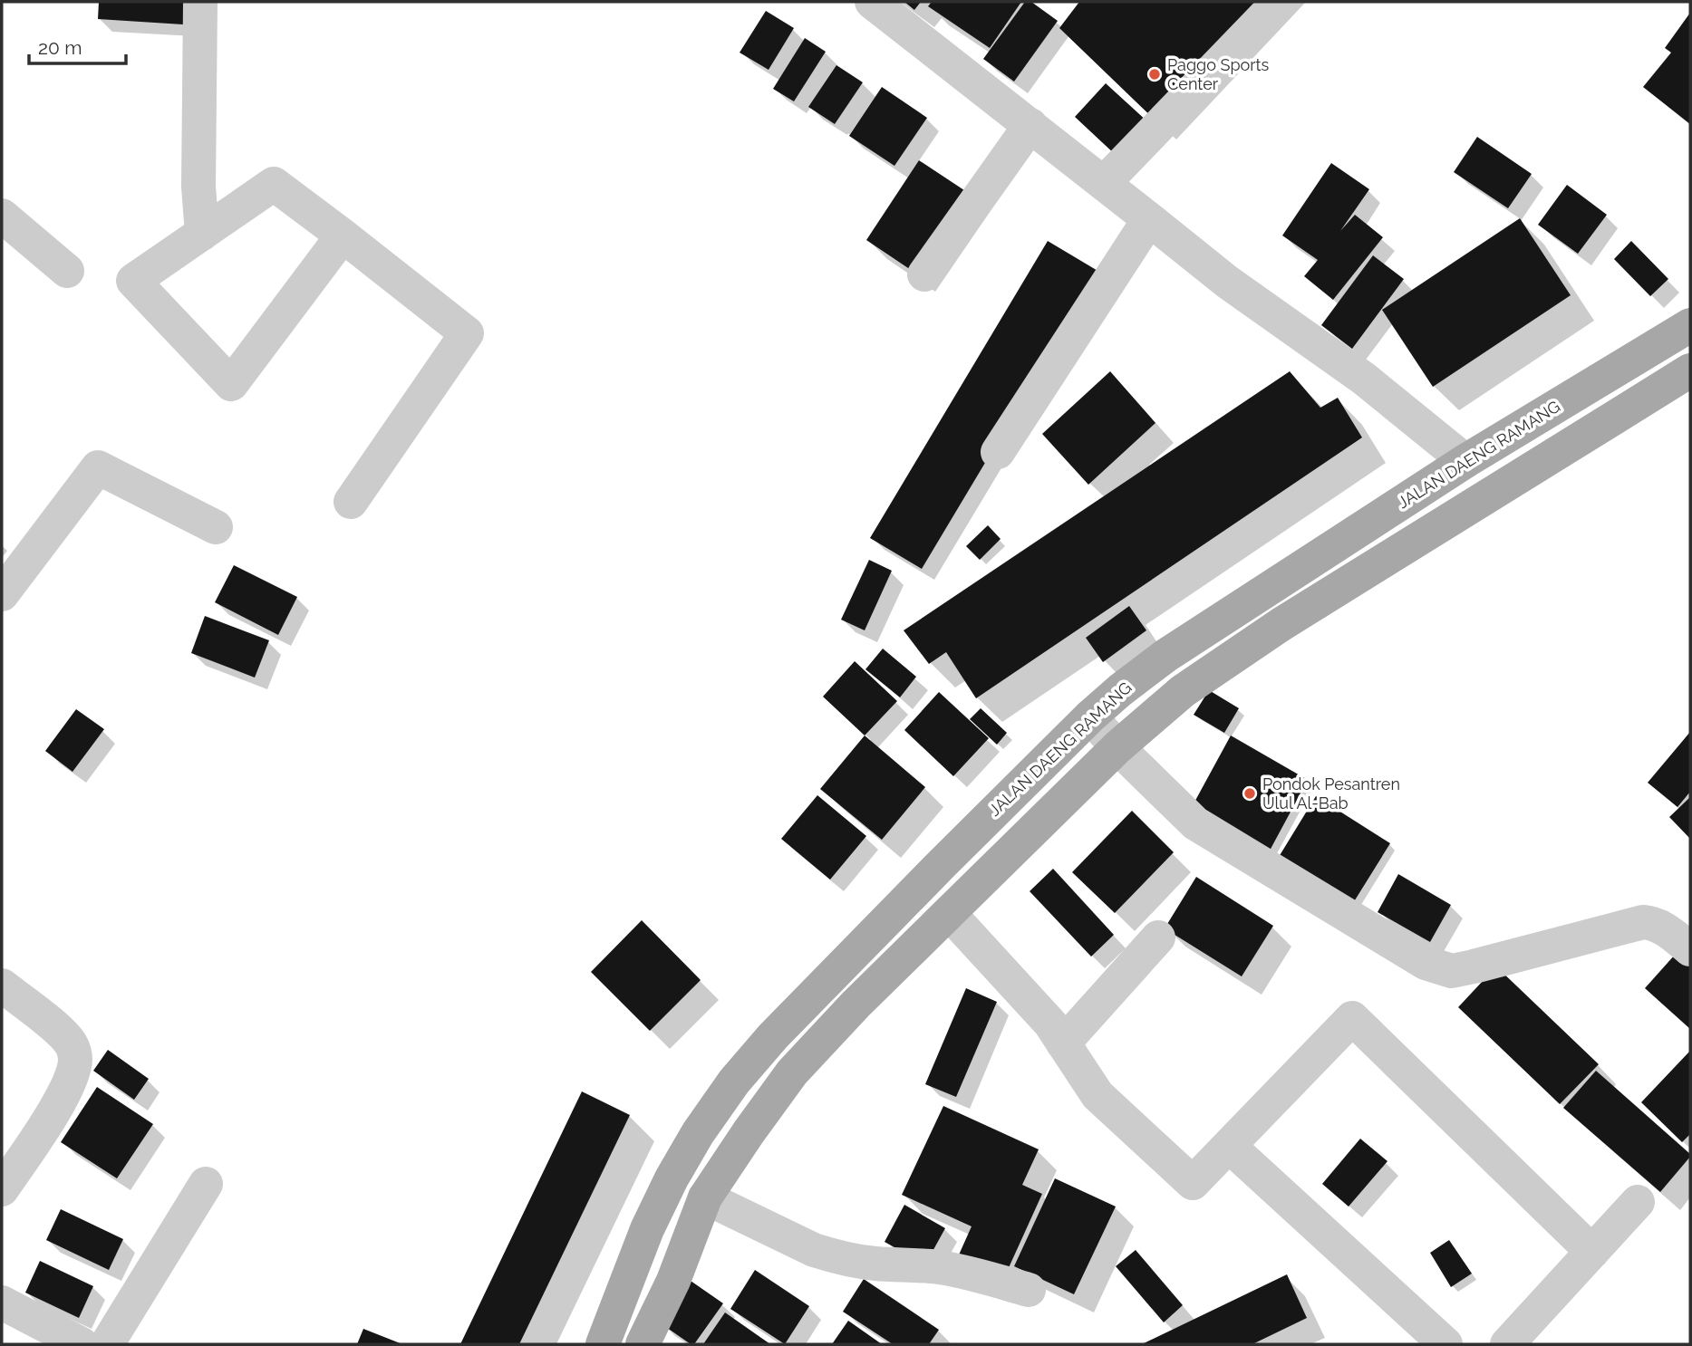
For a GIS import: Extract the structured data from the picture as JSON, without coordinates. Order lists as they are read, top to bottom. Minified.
{"streets":{"main road":["JALAN DAENG RAMANG"]},"places":["Paggo Sports Center","Pondok Pesantren Ulul Al-Bab"],"scale_bar":"20 m"}
